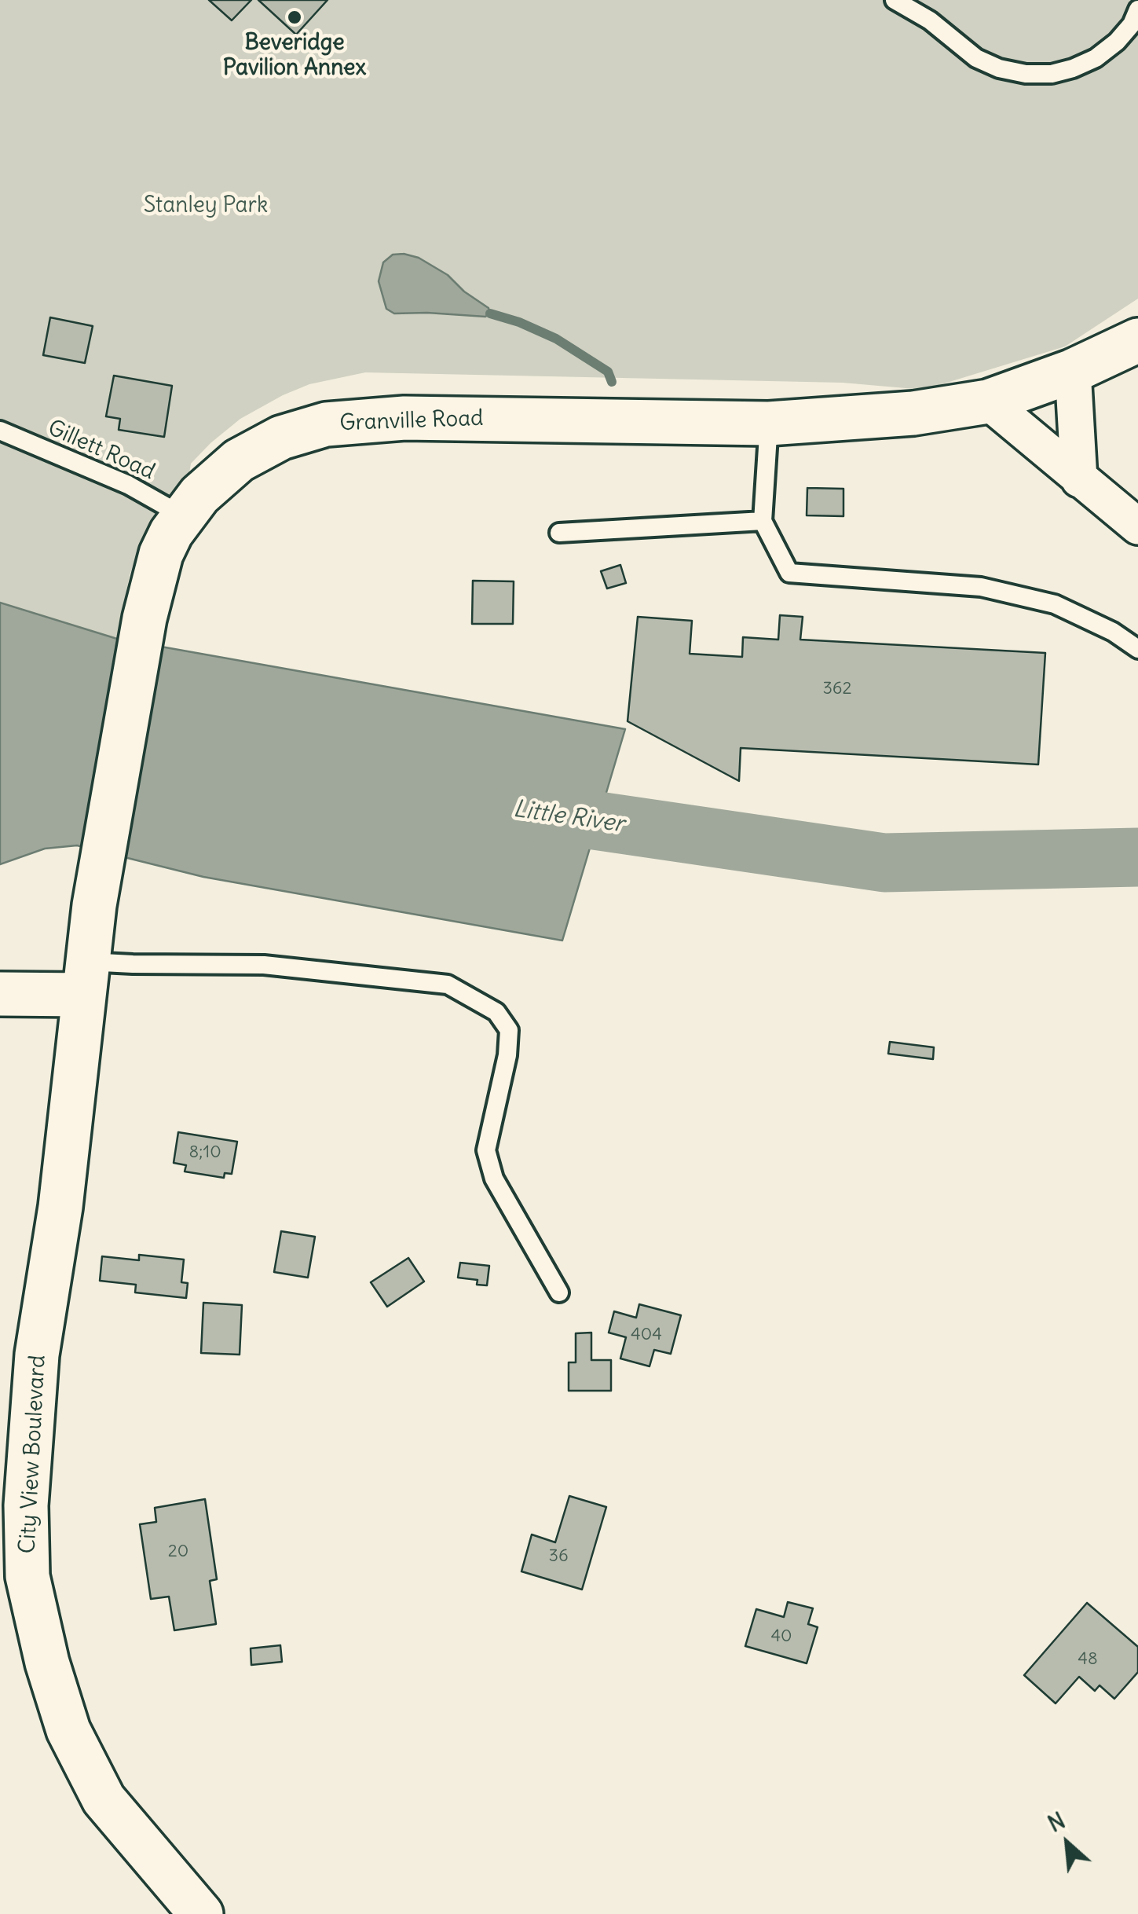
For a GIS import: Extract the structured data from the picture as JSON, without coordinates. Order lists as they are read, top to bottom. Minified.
{"streets":{"street":["Granville Road","City View Boulevard"],"lane":["Gillett Road"]},"crossings":[["Granville Road","Gillett Road"],["Granville Road","City View Boulevard"]],"water":["Little River"],"parks":["Stanley Park"],"places":["Beveridge Pavilion Annex"],"house_numbers":["362","8;10","404","20","36","40","48"],"north":"top left"}
